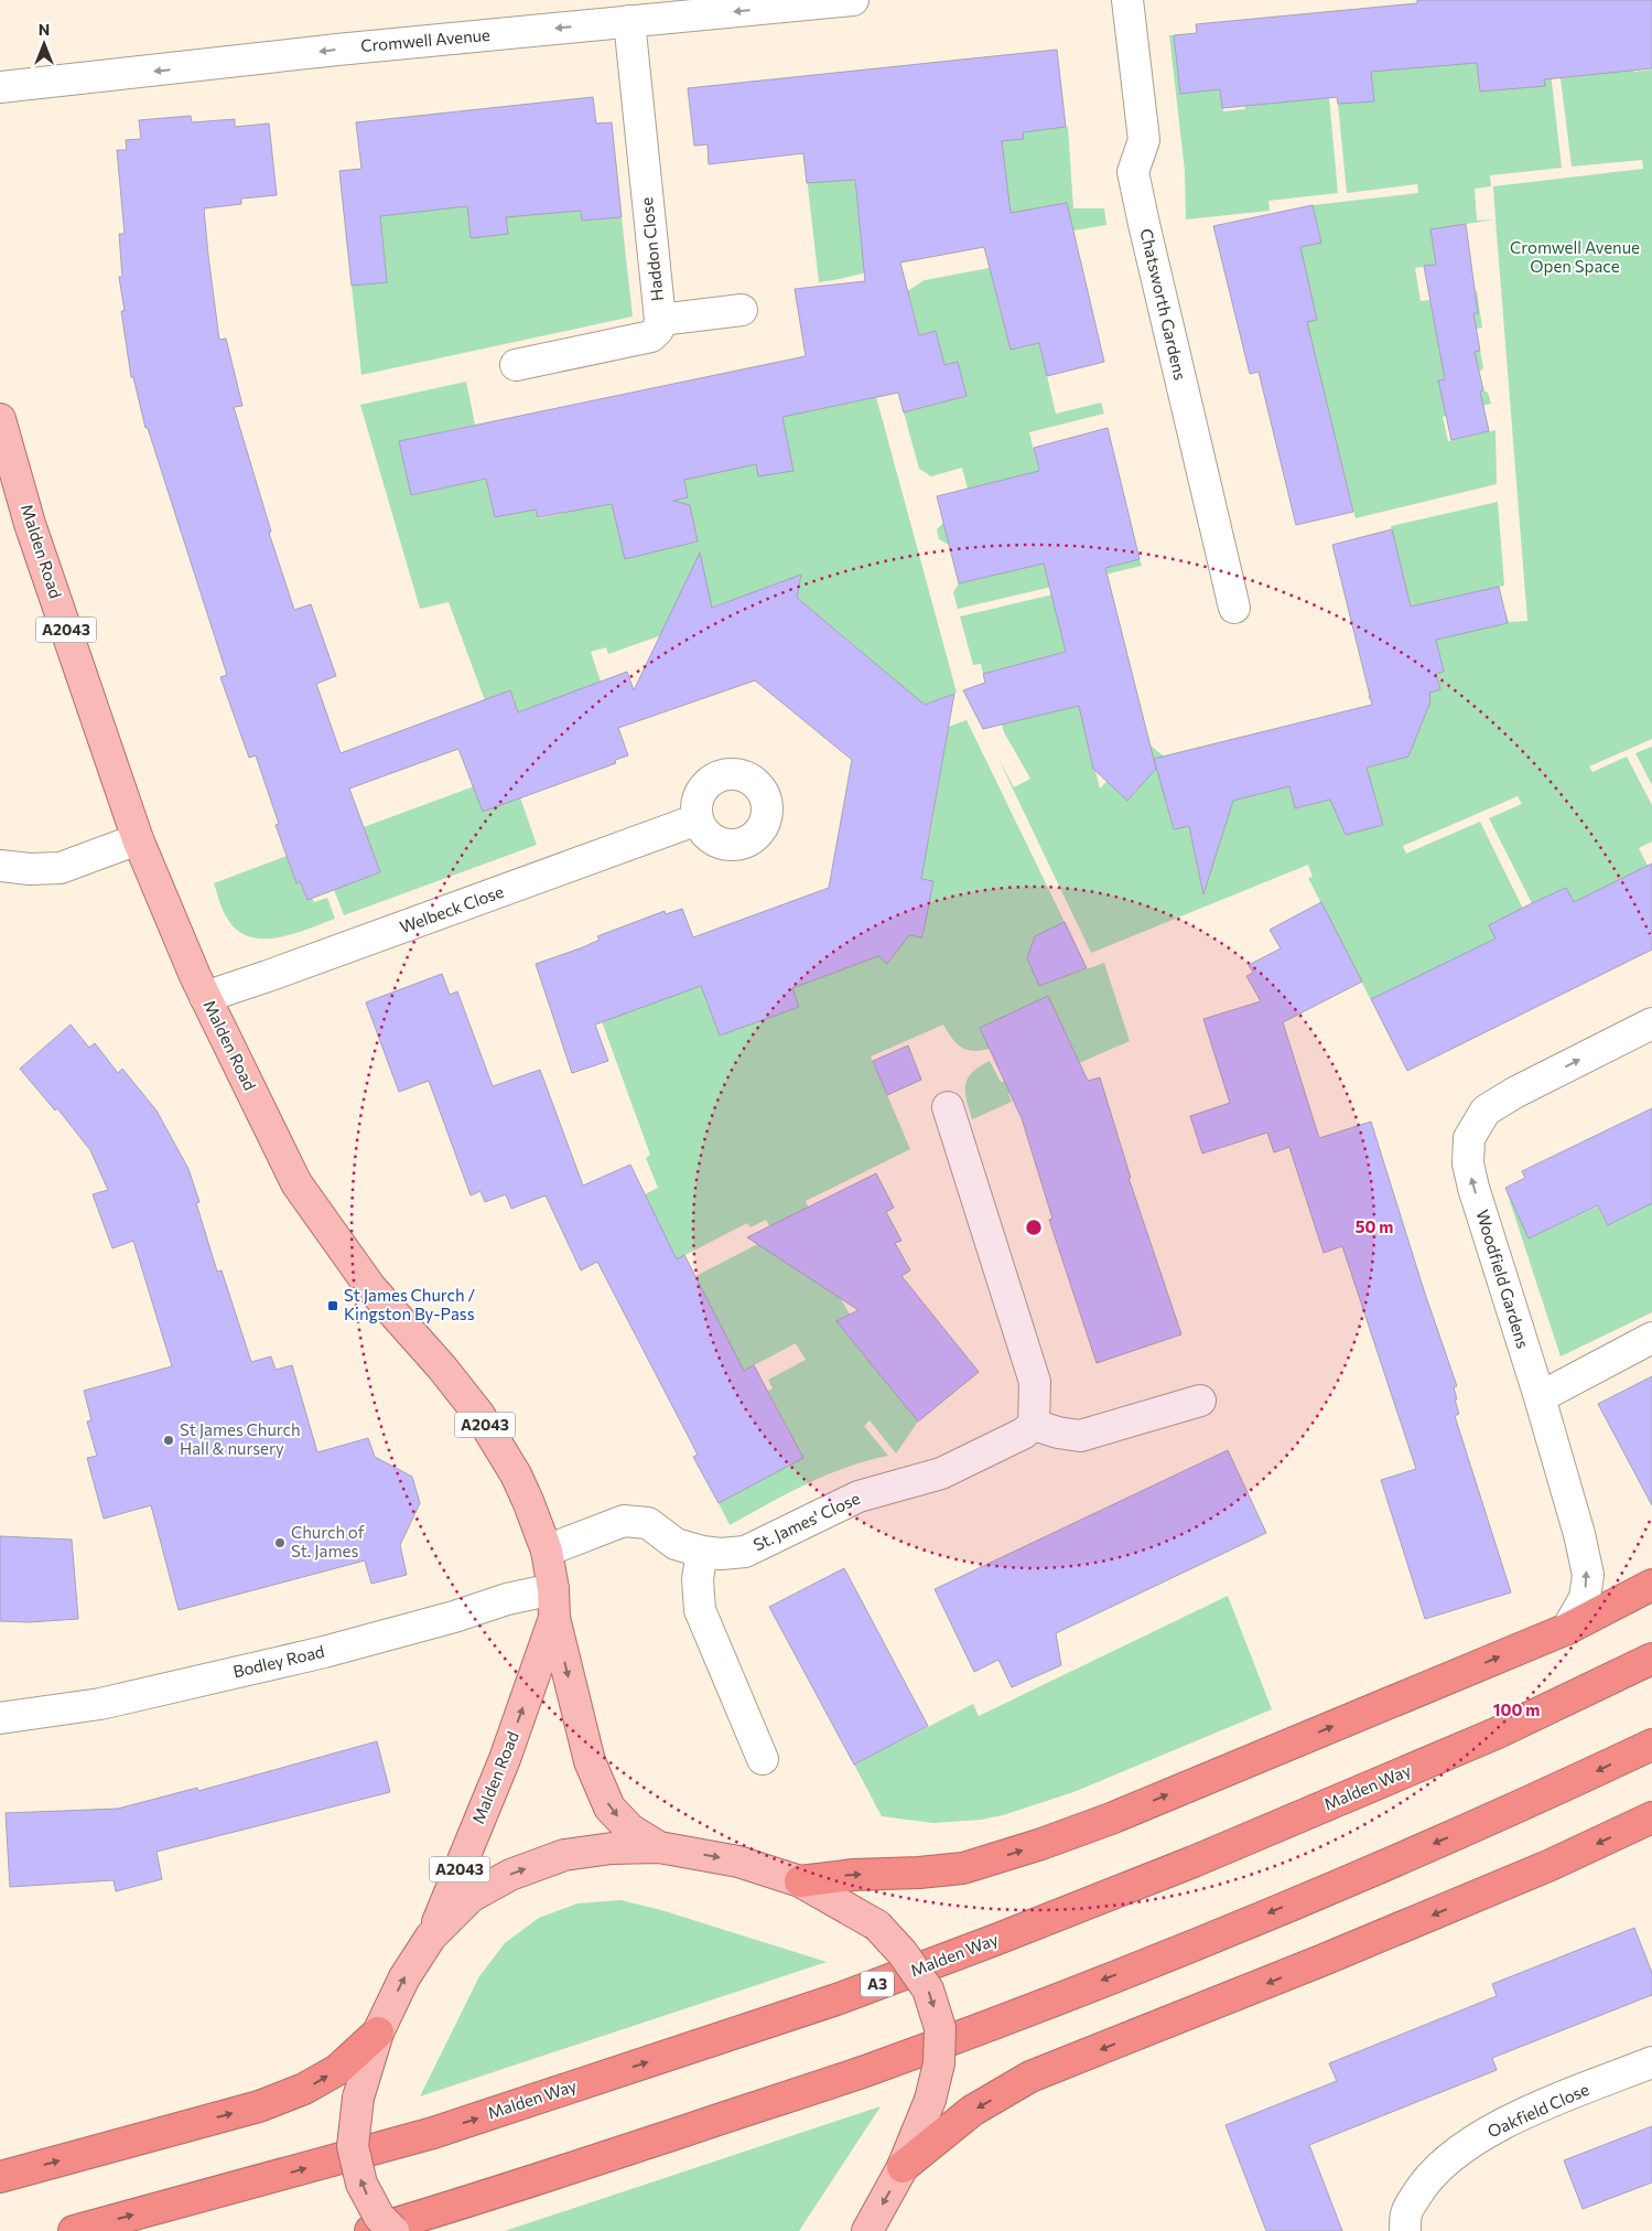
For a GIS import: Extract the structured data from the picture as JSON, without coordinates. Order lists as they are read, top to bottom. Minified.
{"streets":{"highway":["Malden Way","A3"],"main road":["Malden Road","A2043"],"street":["Cromwell Avenue","Haddon Close","Chatsworth Gardens","Welbeck Close","Woodfield Gardens","St. James' Close","Bodley Road","Oakfield Close"]},"crossings":[["Cromwell Avenue","Haddon Close"],["Malden Road","Welbeck Close"],["Malden Road","St. James' Close"],["Malden Road","Bodley Road"]],"one_way":["Cromwell Avenue","Woodfield Gardens"],"parks":["Cromwell Avenue Open Space"],"places":{"transit":["St James Church / Kingston By-Pass"],"other":["St James Church Hall & nursery","Church of St. James"]},"north":"top","rings":["50 m","100 m"]}
